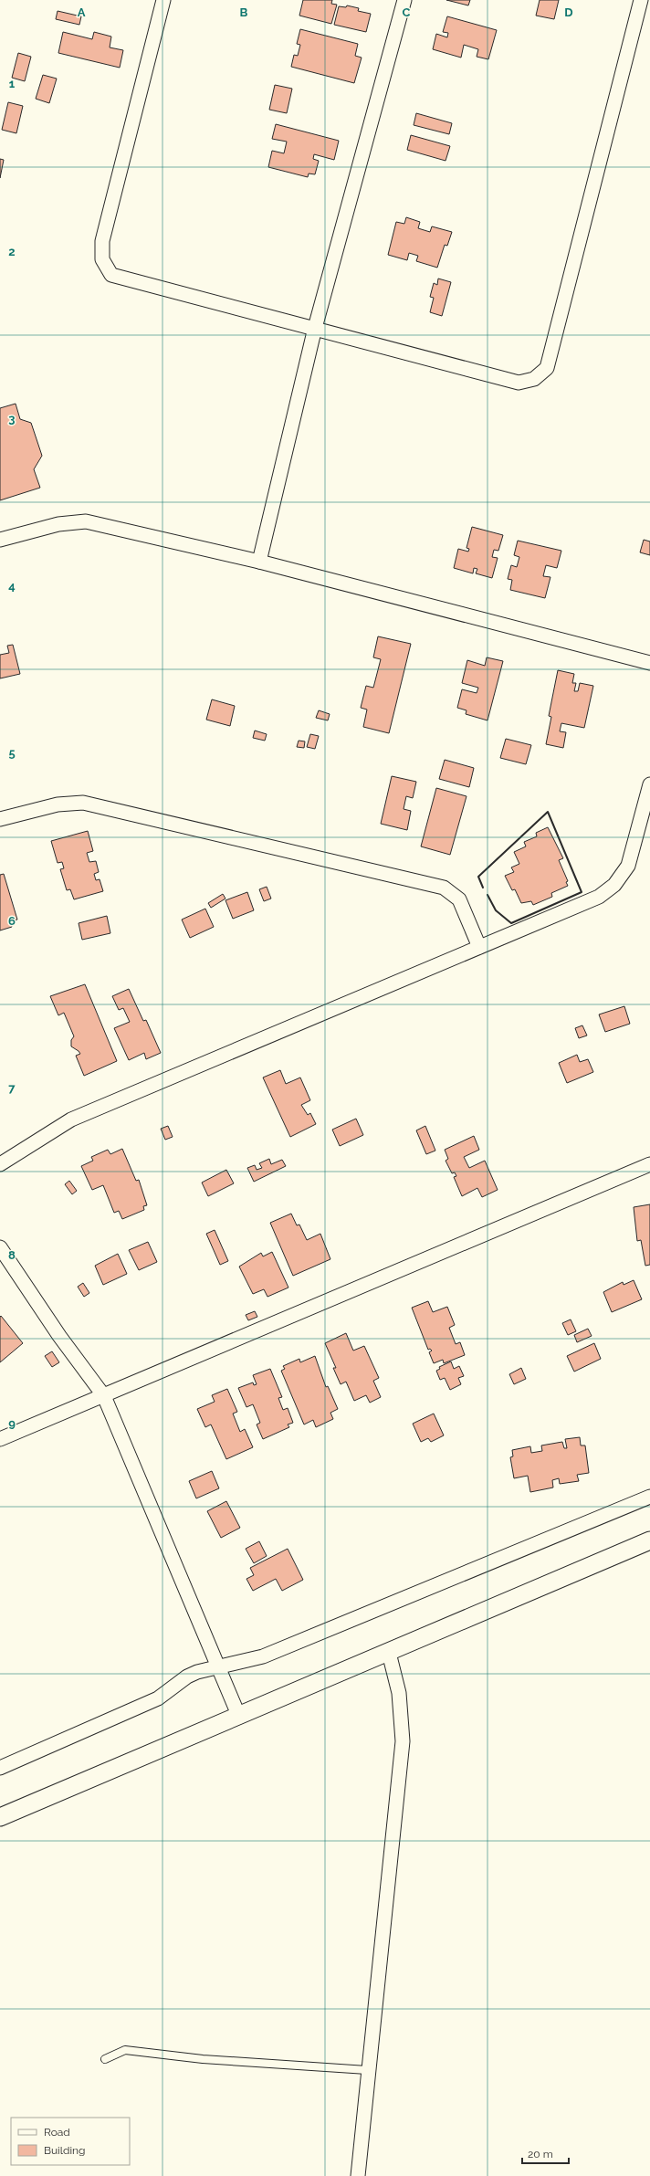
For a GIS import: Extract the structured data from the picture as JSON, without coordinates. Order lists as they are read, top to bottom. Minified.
{"legend":["Road","Building"],"scale_bar":"20 m","grid":{"columns":["A","B","C","D"],"rows":["1","2","3","4","5","6","7","8","9"]}}
